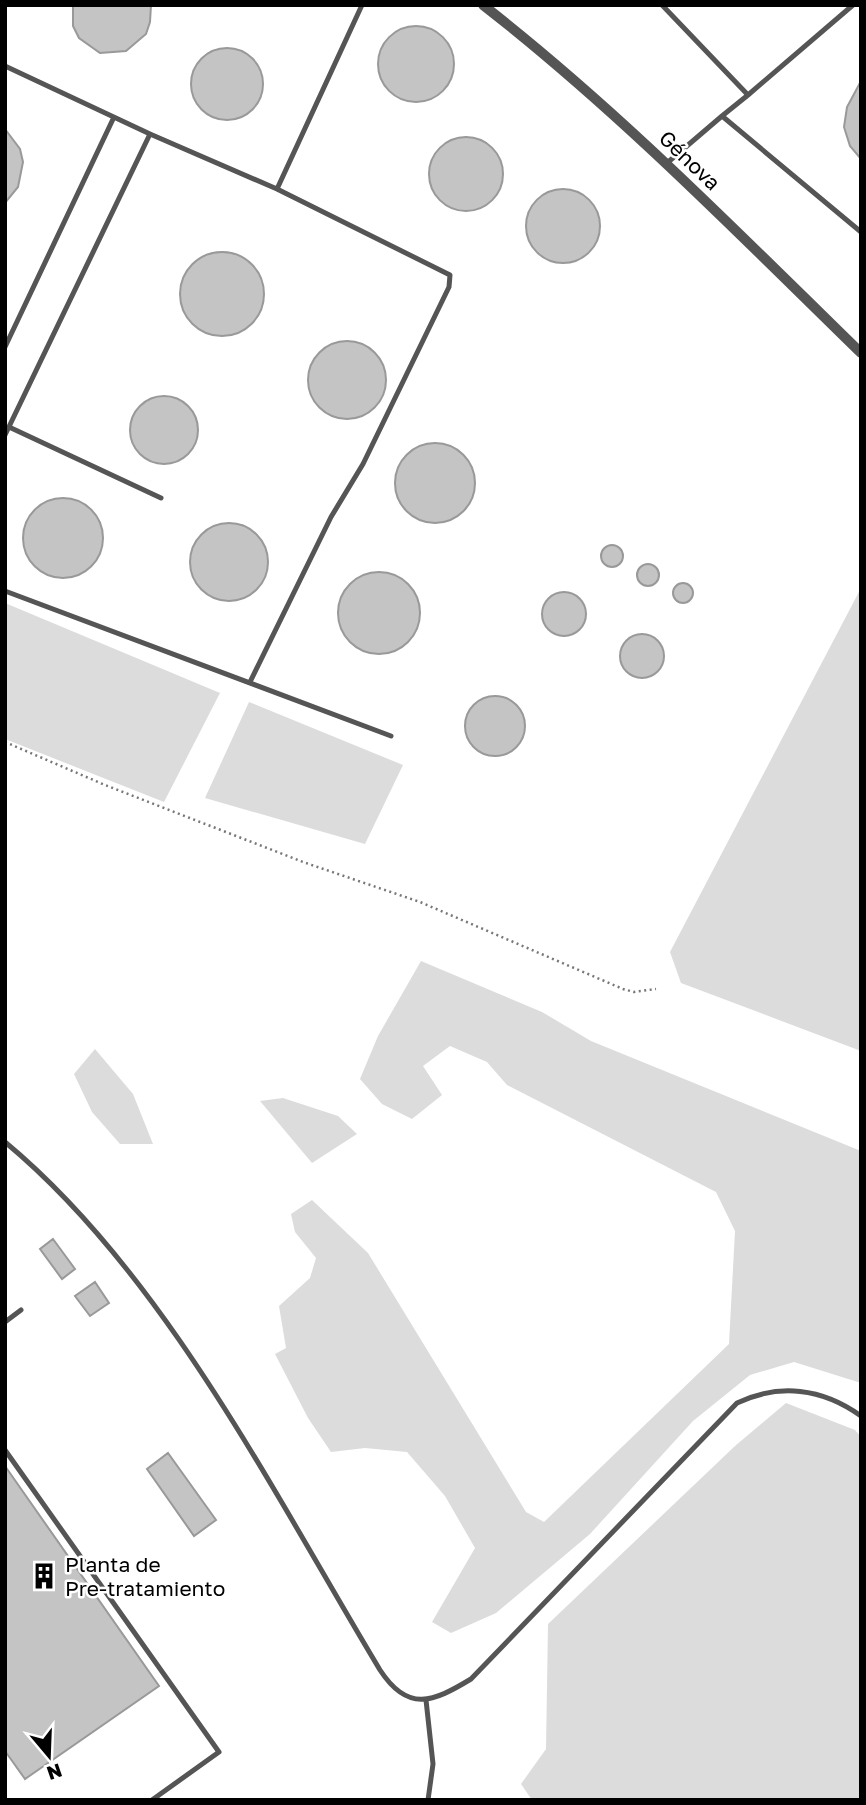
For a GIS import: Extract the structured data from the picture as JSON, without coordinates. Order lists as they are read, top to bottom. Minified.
{"streets":{"street":["Génova"]},"places":{"building":["Planta de Pre-tratamiento"]},"north":"bottom"}
